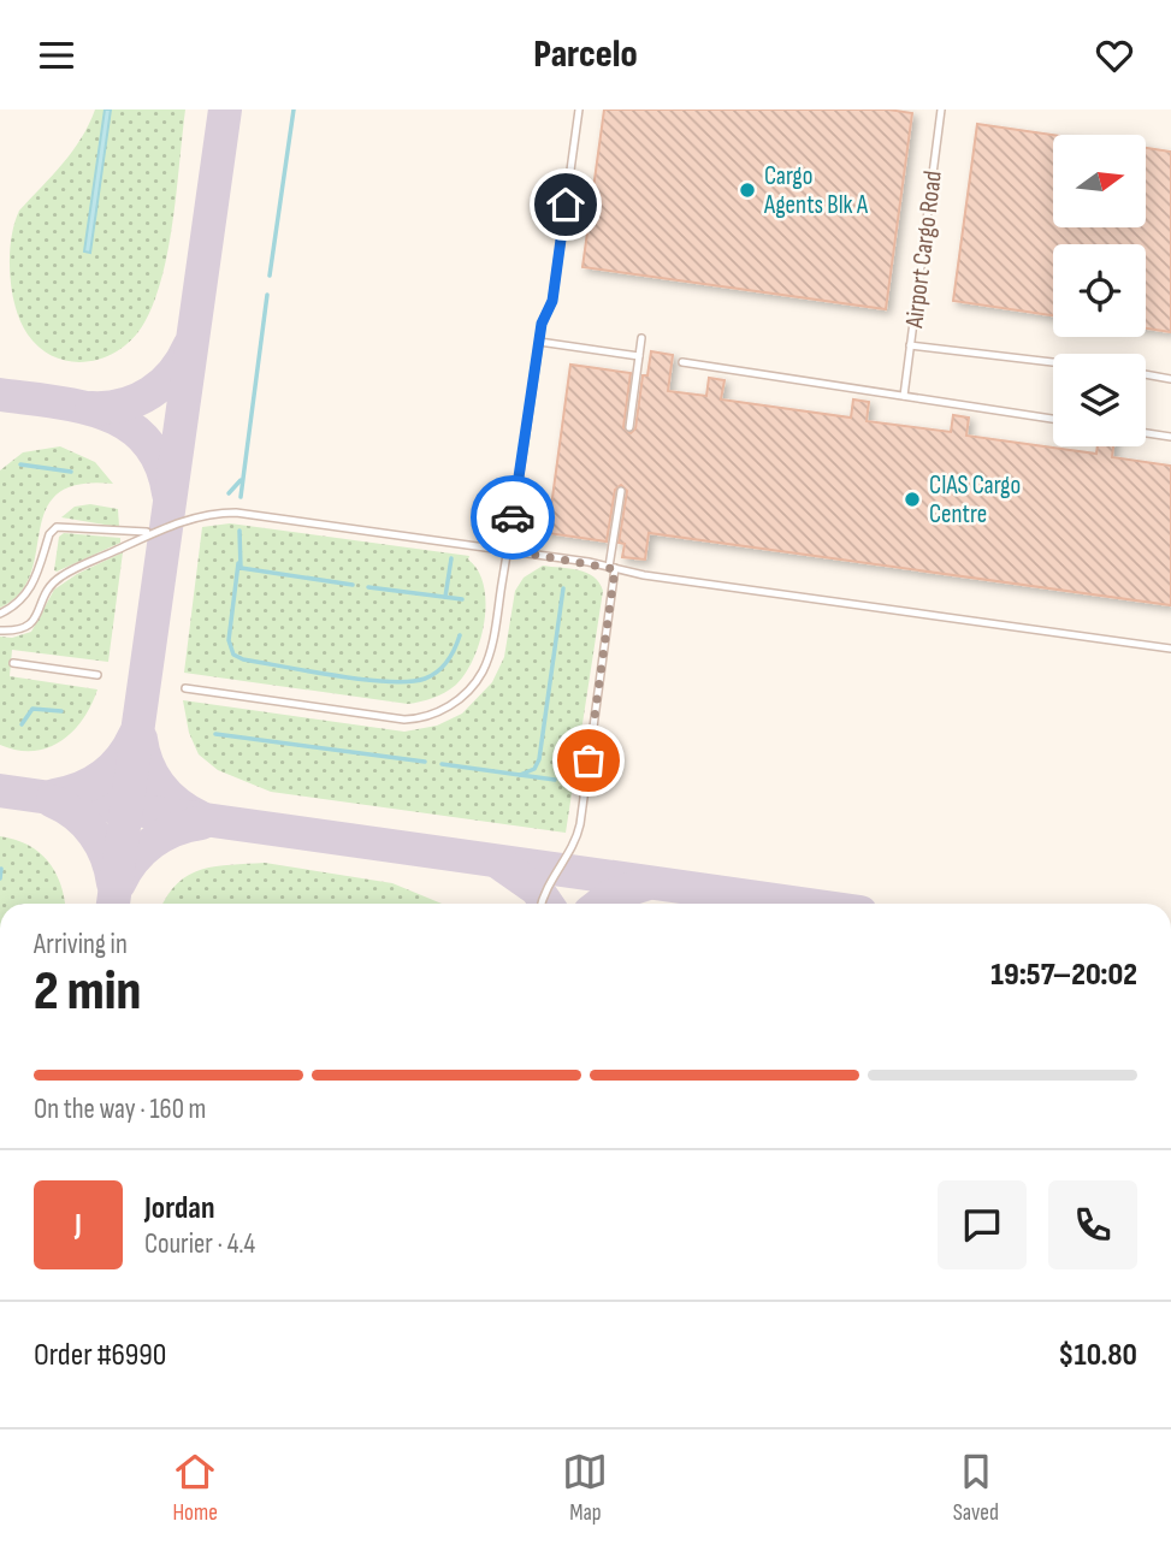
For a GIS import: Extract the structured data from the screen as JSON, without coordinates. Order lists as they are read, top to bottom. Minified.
{"streets":{"lane":["Airport Cargo Road"]},"places":["Cargo Agents Blk A","CIAS Cargo Centre"],"north":"right","page":{"header":"Parcelo","heading":["2 min","Arriving in","19:57–20:02"],"panel":["Jordan","Courier · 4.4","Order #6990","$10.80"],"bar":"On the way · 160 m","round":"J","tabs":["Home","Map","Saved"]}}
